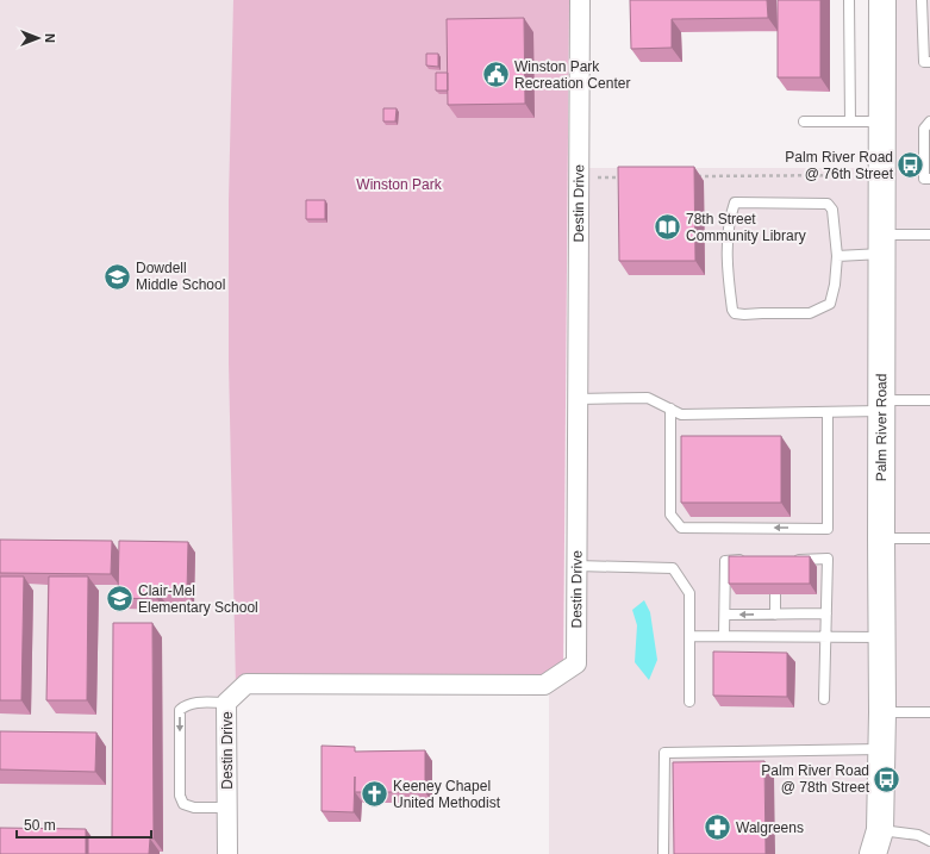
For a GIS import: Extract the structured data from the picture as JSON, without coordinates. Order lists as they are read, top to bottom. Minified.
{"streets":{"street":["Destin Drive","Palm River Road"]},"parks":["Winston Park"],"places":{"public building":["Winston Park Recreation Center"],"bus stop":["Palm River Road @ 76th Street","Palm River Road @ 78th Street"],"library":["78th Street Community Library"],"school or university":["Dowdell Middle School","Clair-Mel Elementary School"],"church":["Keeney Chapel United Methodist"],"pharmacy":["Walgreens"]},"scale_bar":"50 m","north":"right"}
